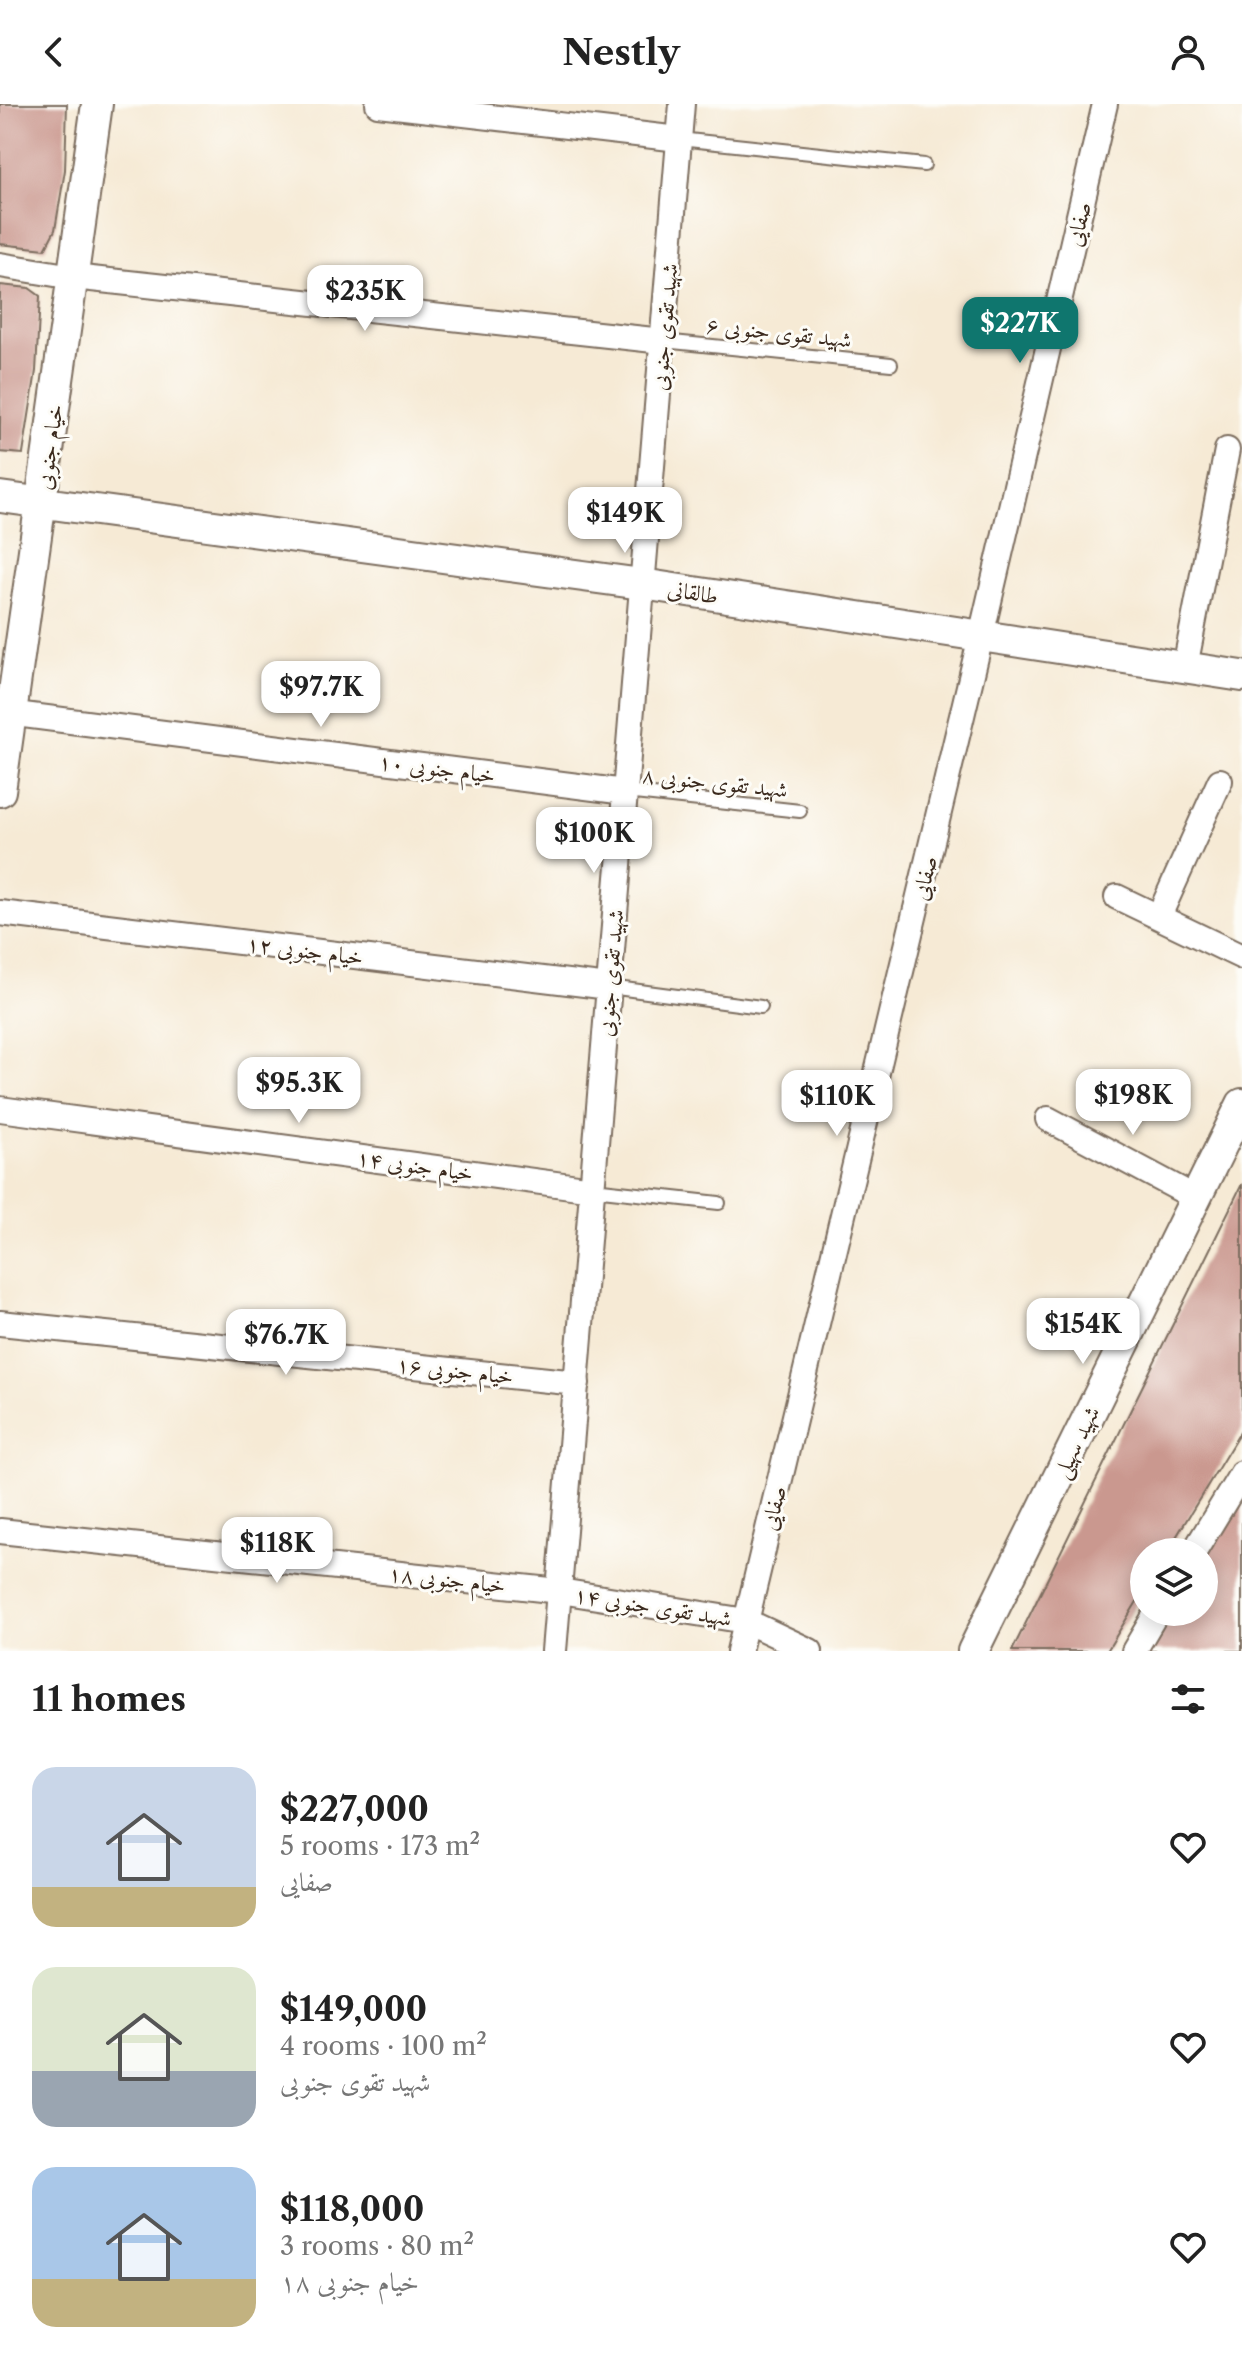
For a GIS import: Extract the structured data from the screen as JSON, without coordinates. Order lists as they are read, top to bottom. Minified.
{"streets":{"street":["صفایی","شهید تقوی جنوبی","خیام جنوبی","طالقانی","خیام جنوبی ۱۰","خیام جنوبی ۱۲","خیام جنوبی ۱۴","خیام جنوبی ۱۶","شهید سهیلی","خیام جنوبی ۱۸","شهید تقوی جنوبی ۱۴"],"lane":["شهید تقوی جنوبی ۶","شهید تقوی جنوبی ۸"]},"crossings":[["صفایی","طالقانی"],["صفایی","شهید تقوی جنوبی ۱۴"],["شهید تقوی جنوبی","شهید تقوی جنوبی ۶"],["شهید تقوی جنوبی","طالقانی"],["شهید تقوی جنوبی","خیام جنوبی ۱۰"],["شهید تقوی جنوبی","شهید تقوی جنوبی ۸"],["شهید تقوی جنوبی","خیام جنوبی ۱۲"],["شهید تقوی جنوبی","خیام جنوبی ۱۴"],["شهید تقوی جنوبی","خیام جنوبی ۱۶"],["شهید تقوی جنوبی","خیام جنوبی ۱۸"],["شهید تقوی جنوبی","شهید تقوی جنوبی ۱۴"],["خیام جنوبی","طالقانی"],["خیام جنوبی","خیام جنوبی ۱۰"],["خیام جنوبی ۱۰","شهید تقوی جنوبی ۸"],["خیام جنوبی ۱۸","شهید تقوی جنوبی ۱۴"]],"page":{"header":"Nestly","price":["$235K","$227K","$149K","$97.7K","$100K","$95.3K","$198K","$110K","$154K","$76.7K","$118K"],"heading":"11 homes","list":[{"name":"$227,000","note":"5 rooms · 173 m² · صفایی"},{"name":"$149,000","note":"4 rooms · 100 m² · شهید تقوی جنوبی"},{"name":"$118,000","note":"3 rooms · 80 m² · خیام جنوبی ۱۸"}]}}
